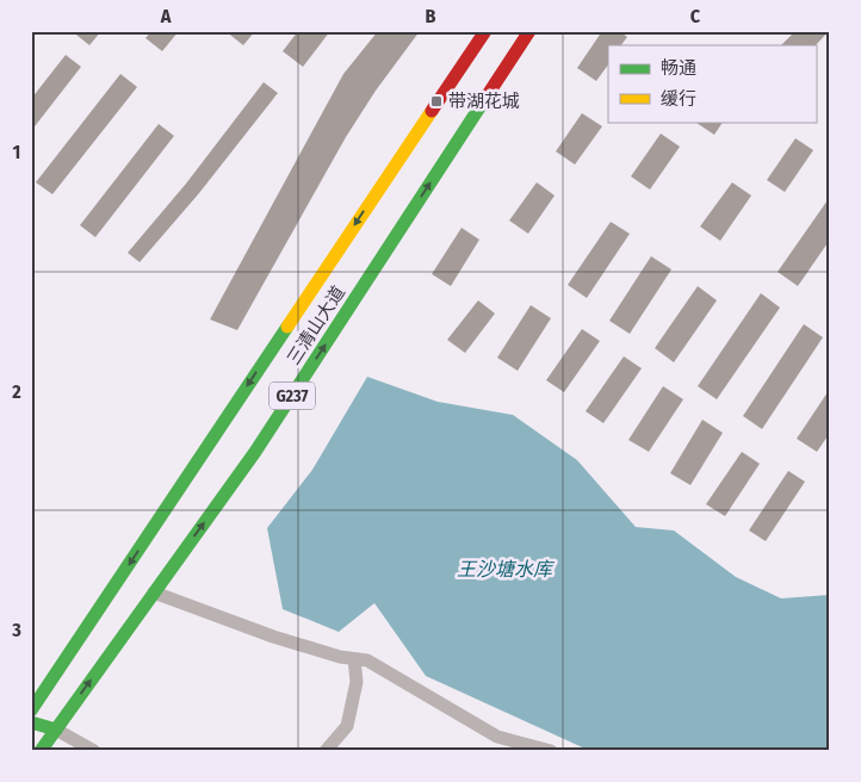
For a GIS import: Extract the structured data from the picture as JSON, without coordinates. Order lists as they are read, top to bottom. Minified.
{"streets":{"main road":["三清山大道","G237"]},"water":["王沙塘水库"],"places":{"transit":["带湖花城"]},"legend":["畅通","缓行"],"grid":{"columns":["A","B","C"],"rows":["1","2","3"]}}
